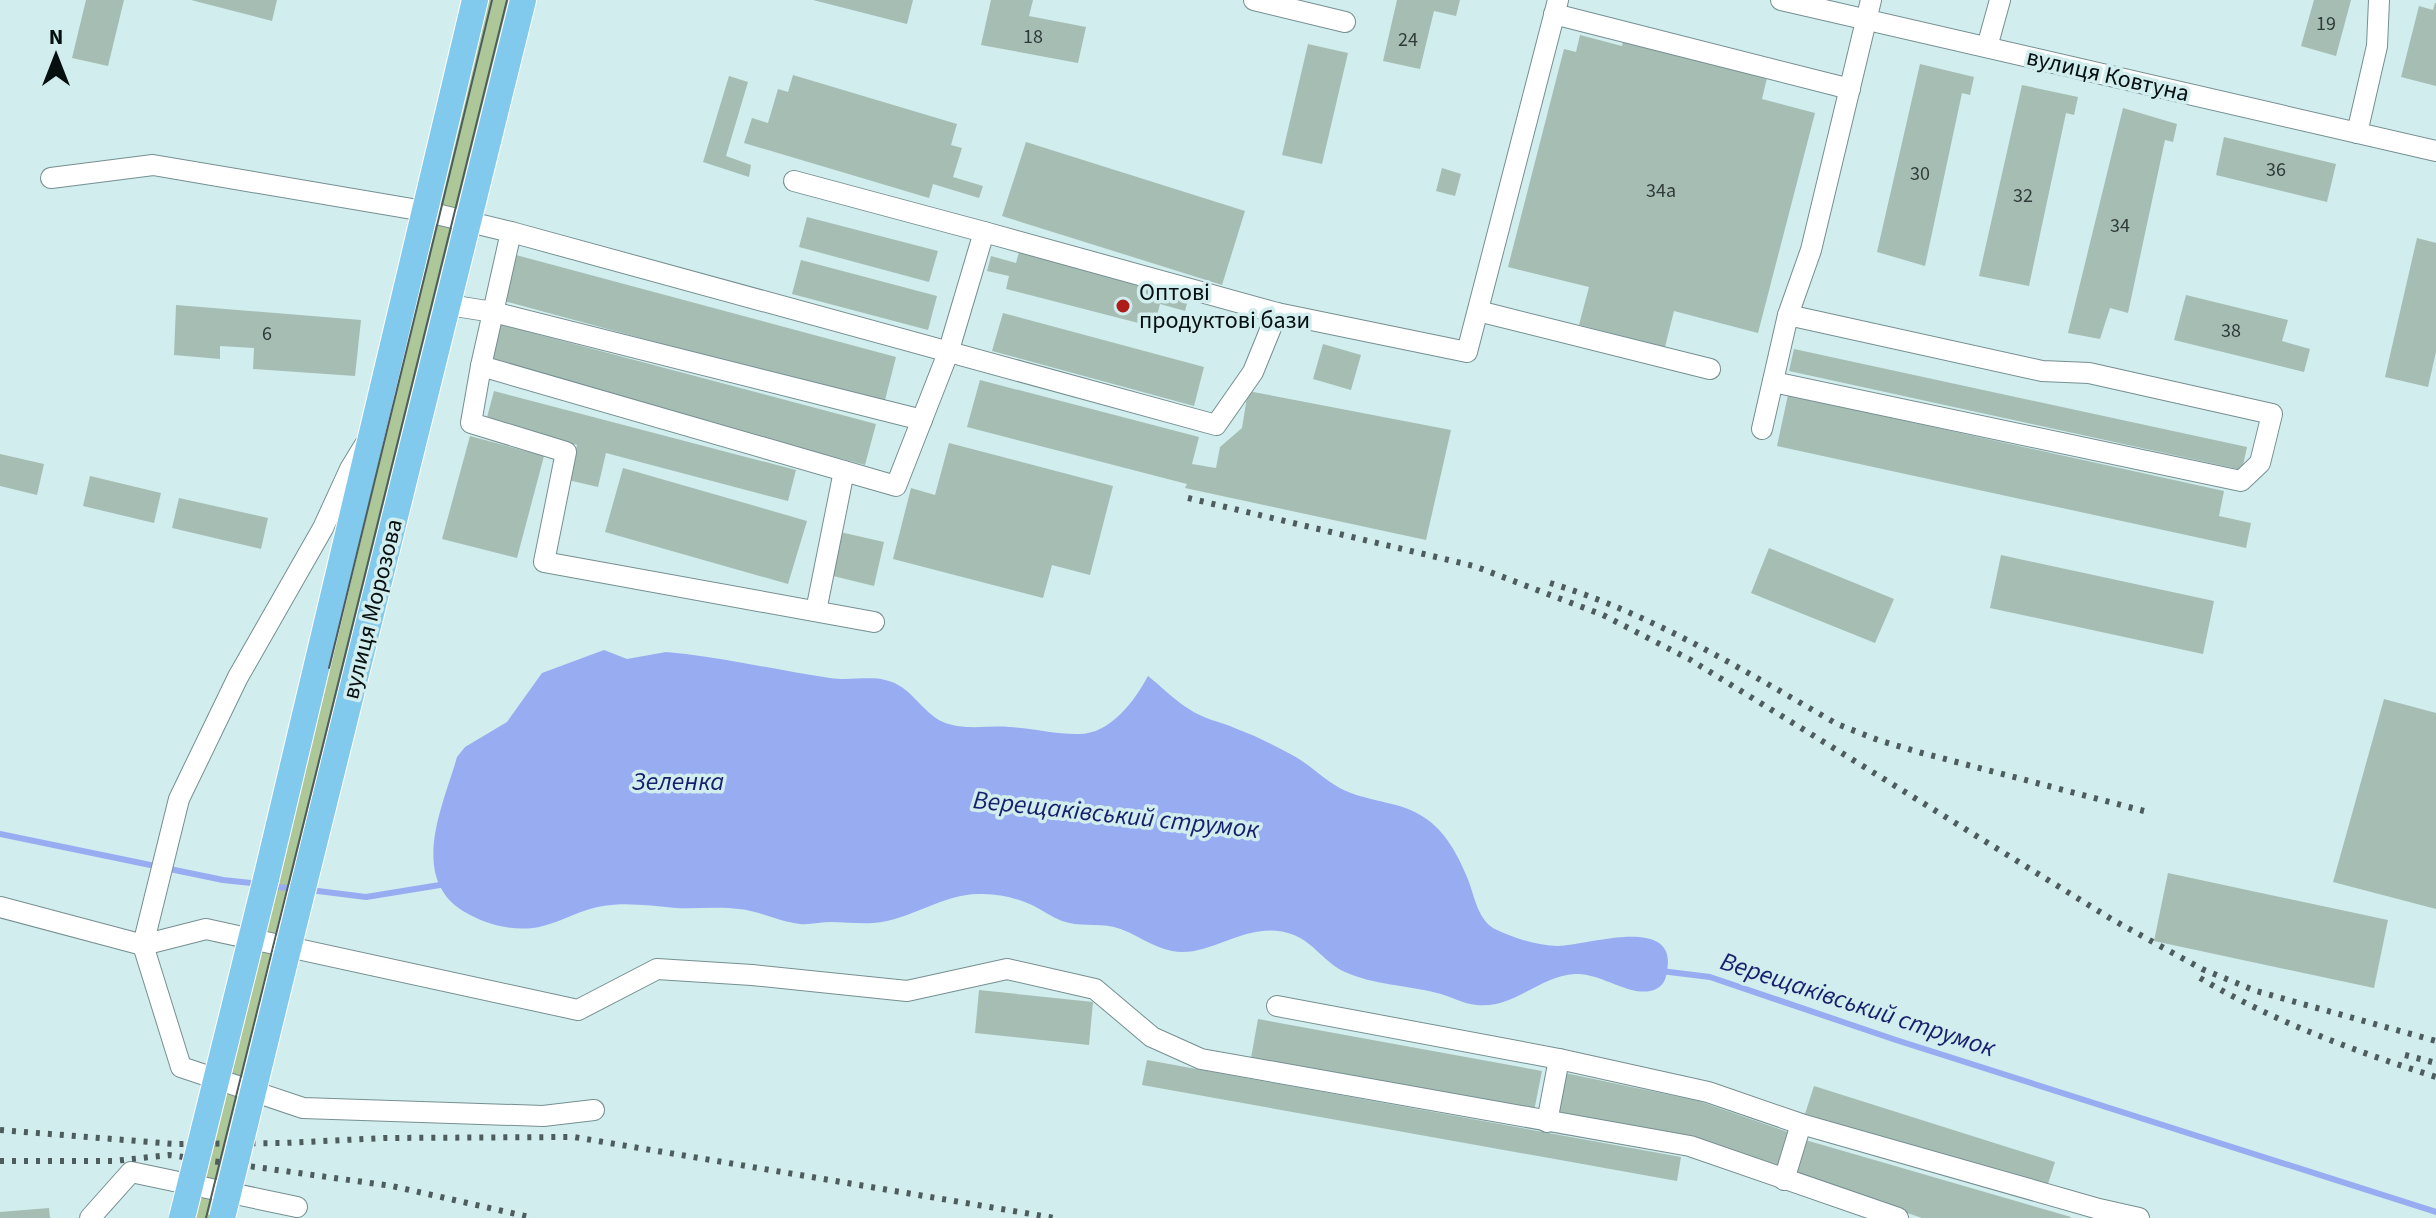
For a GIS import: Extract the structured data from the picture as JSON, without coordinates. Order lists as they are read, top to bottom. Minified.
{"streets":{"main road":["вулиця Морозова"],"street":["вулиця Ковтуна"]},"water":["Зеленка","Верещаківський струмок"],"places":["Оптові продуктові бази"],"house_numbers":["19","18","24","36","30","34а","32","34","38","6"],"north":"top"}
